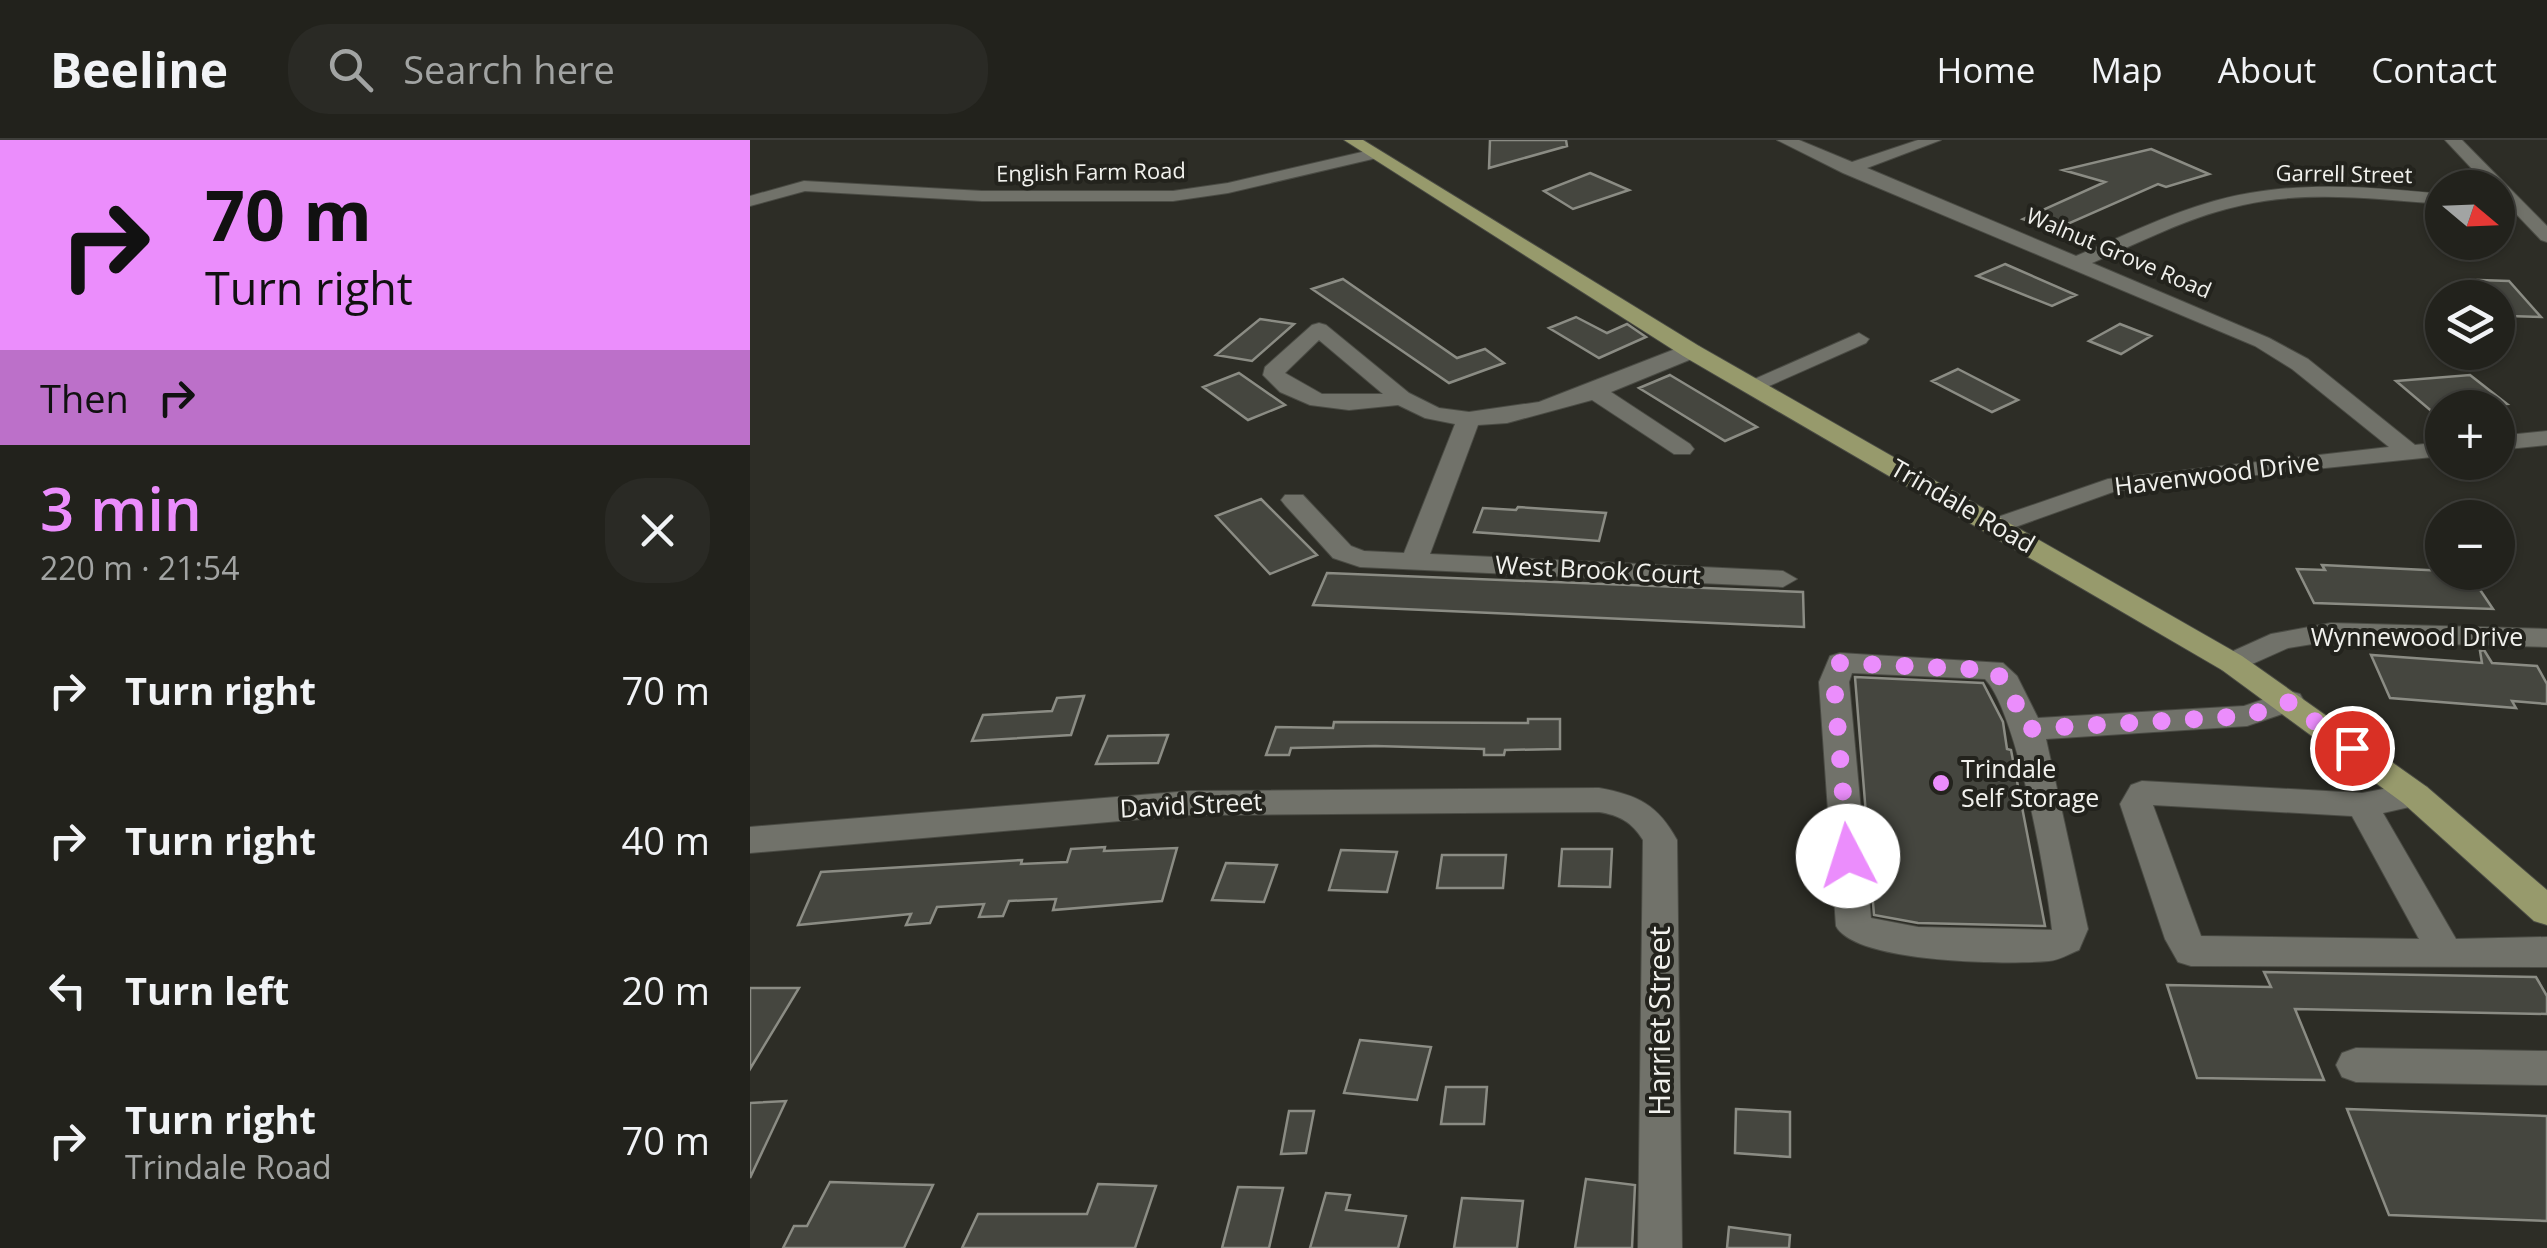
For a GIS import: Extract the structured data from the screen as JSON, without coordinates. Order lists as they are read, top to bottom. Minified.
{"streets":{"main road":["Trindale Road"],"street":["English Farm Road","Garrell Street","Walnut Grove Road","Havenwood Drive","West Brook Court","Wynnewood Drive","David Street","Harriet Street"]},"crossings":[["English Farm Road","Trindale Road"],["Garrell Street","Walnut Grove Road"],["Walnut Grove Road","Havenwood Drive"],["Havenwood Drive","Trindale Road"],["Trindale Road","Wynnewood Drive"],["David Street","Harriet Street"]],"places":["Trindale Self Storage"],"north":"right","page":{"header":"Beeline","search":"Search here","nav":["Home","Map","About","Contact"],"turn":["70 m","Turn right"],"map_buttons":["+","−"],"then":"Then","heading":["3 min","220 m · 21:54"],"list":[{"name":"Turn right","value":"70 m"},{"name":"Turn right","value":"40 m"},{"name":"Turn left","value":"20 m"},{"name":"Turn right","note":"Trindale Road","value":"70 m"}]}}
